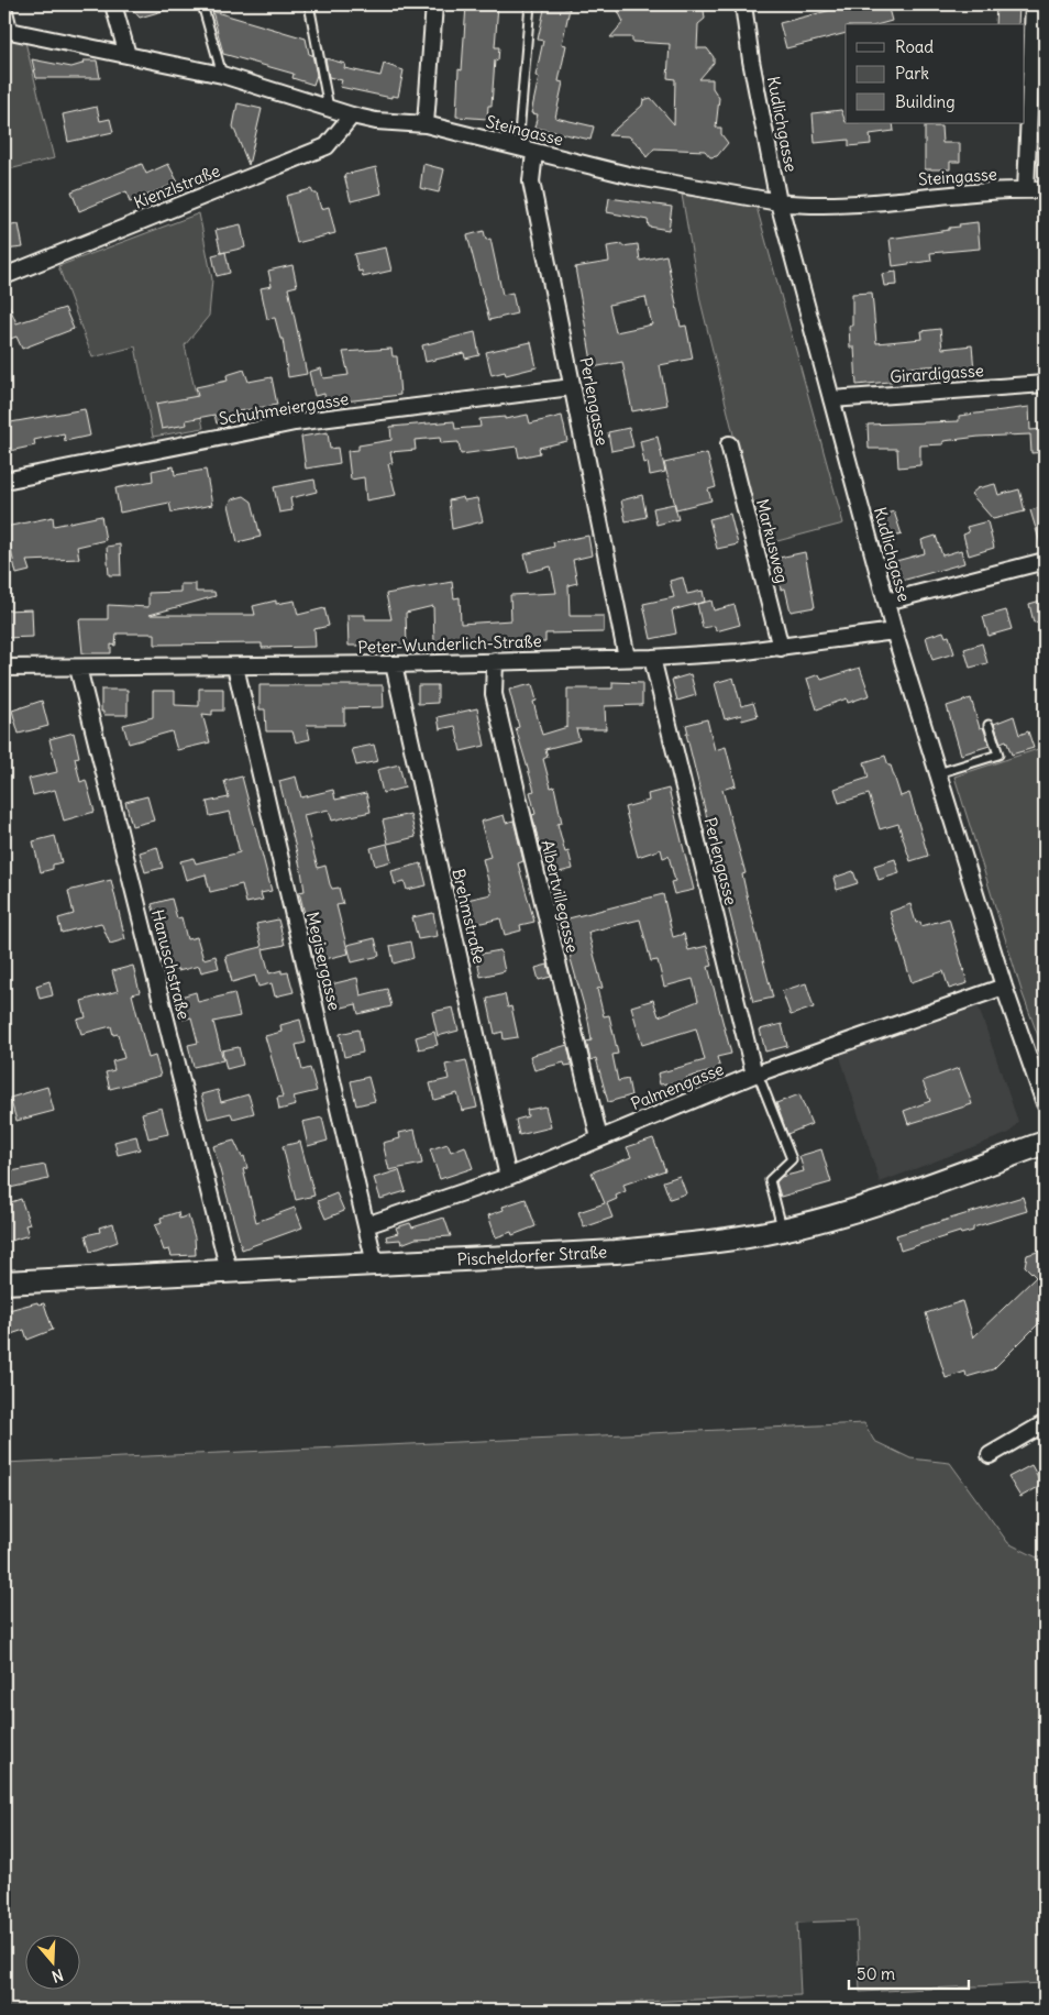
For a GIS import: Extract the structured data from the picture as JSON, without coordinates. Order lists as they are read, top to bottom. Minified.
{"streets":{"main road":["Pischeldorfer Straße"],"street":["Kudlichgasse","Steingasse","Kienzlstraße","Girardigasse","Perlengasse","Schuhmeiergasse","Markusweg","Peter-Wunderlich-Straße","Albertvillegasse","Brehmstraße","Megisergasse","Hanuschstraße","Palmengasse"]},"crossings":[["Kudlichgasse","Steingasse"],["Kudlichgasse","Girardigasse"],["Kudlichgasse","Peter-Wunderlich-Straße"],["Kudlichgasse","Palmengasse"],["Steingasse","Kienzlstraße"],["Steingasse","Perlengasse"],["Perlengasse","Schuhmeiergasse"],["Perlengasse","Peter-Wunderlich-Straße"],["Perlengasse","Palmengasse"],["Markusweg","Peter-Wunderlich-Straße"],["Peter-Wunderlich-Straße","Albertvillegasse"],["Peter-Wunderlich-Straße","Brehmstraße"],["Peter-Wunderlich-Straße","Megisergasse"],["Peter-Wunderlich-Straße","Hanuschstraße"],["Albertvillegasse","Palmengasse"],["Brehmstraße","Palmengasse"],["Megisergasse","Palmengasse"],["Megisergasse","Pischeldorfer Straße"],["Hanuschstraße","Pischeldorfer Straße"]],"legend":["Road","Park","Building"],"scale_bar":"50 m","north":"bottom"}
